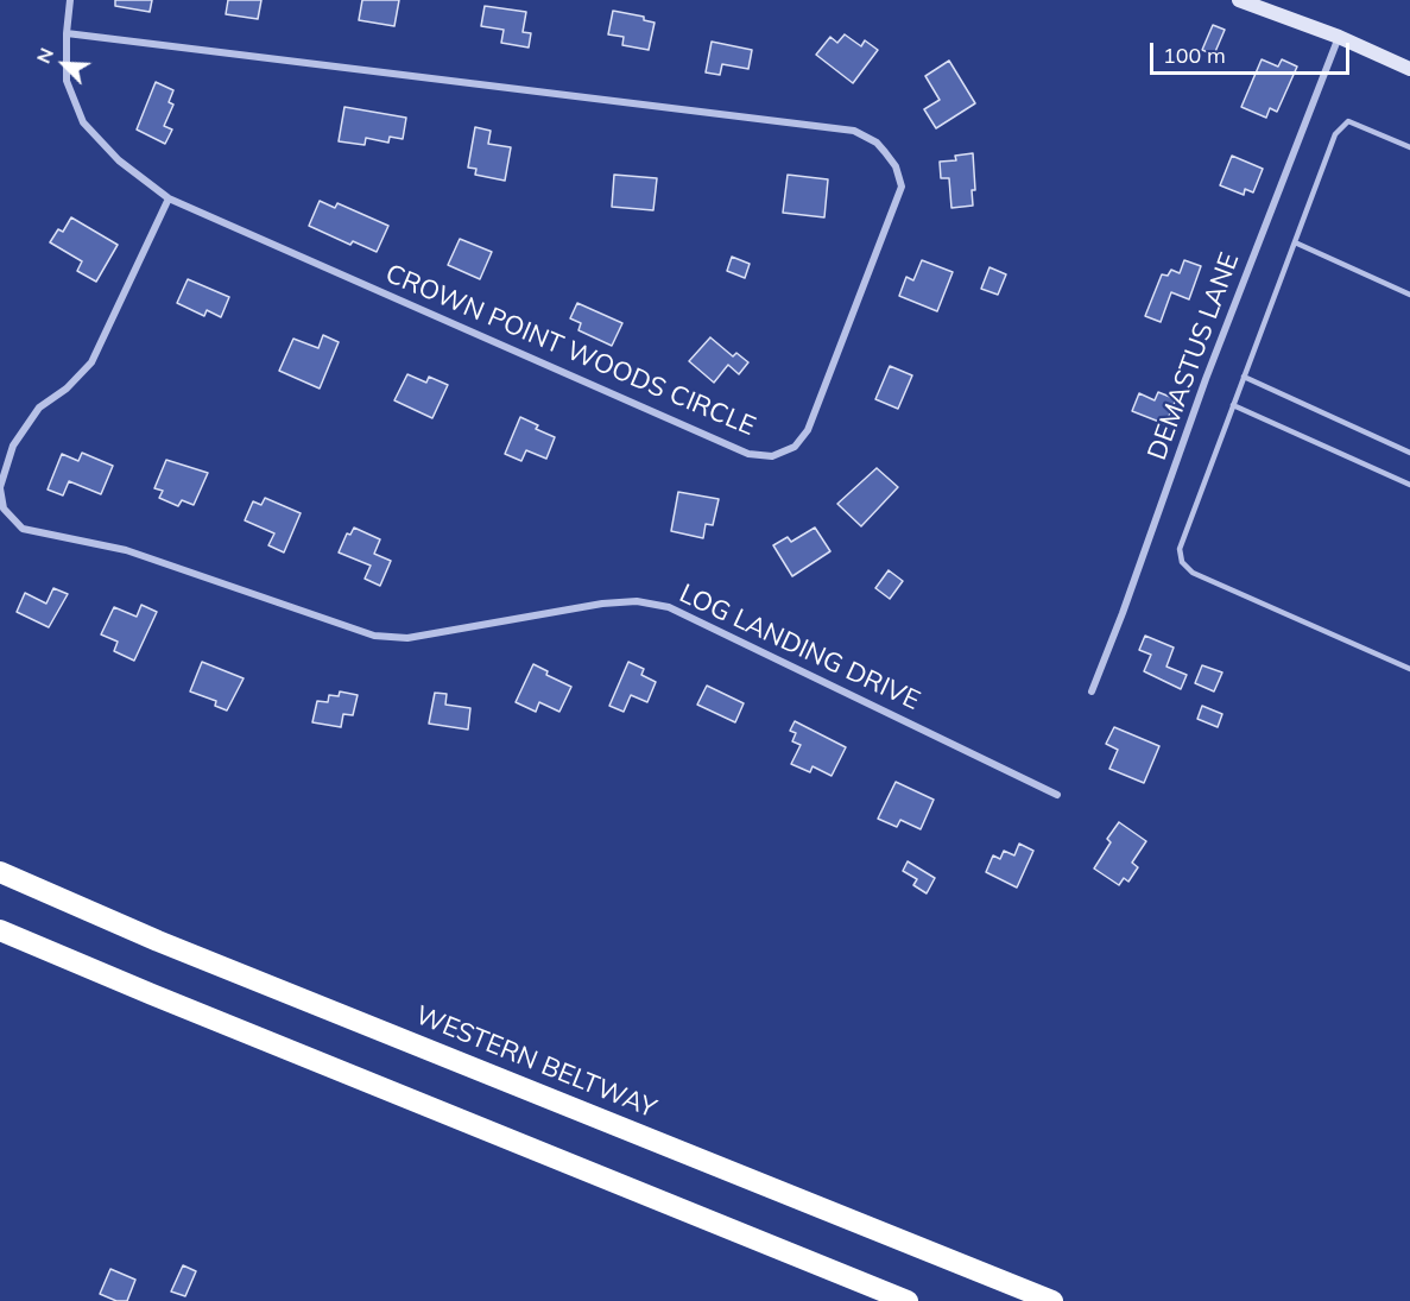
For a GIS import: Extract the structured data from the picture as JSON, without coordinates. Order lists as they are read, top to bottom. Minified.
{"streets":{"highway":["WESTERN BELTWAY"],"street":["CROWN POINT WOODS CIRCLE","DEMASTUS LANE","LOG LANDING DRIVE"]},"crossings":[["CROWN POINT WOODS CIRCLE","LOG LANDING DRIVE"]],"scale_bar":"100 m","north":"top left"}
